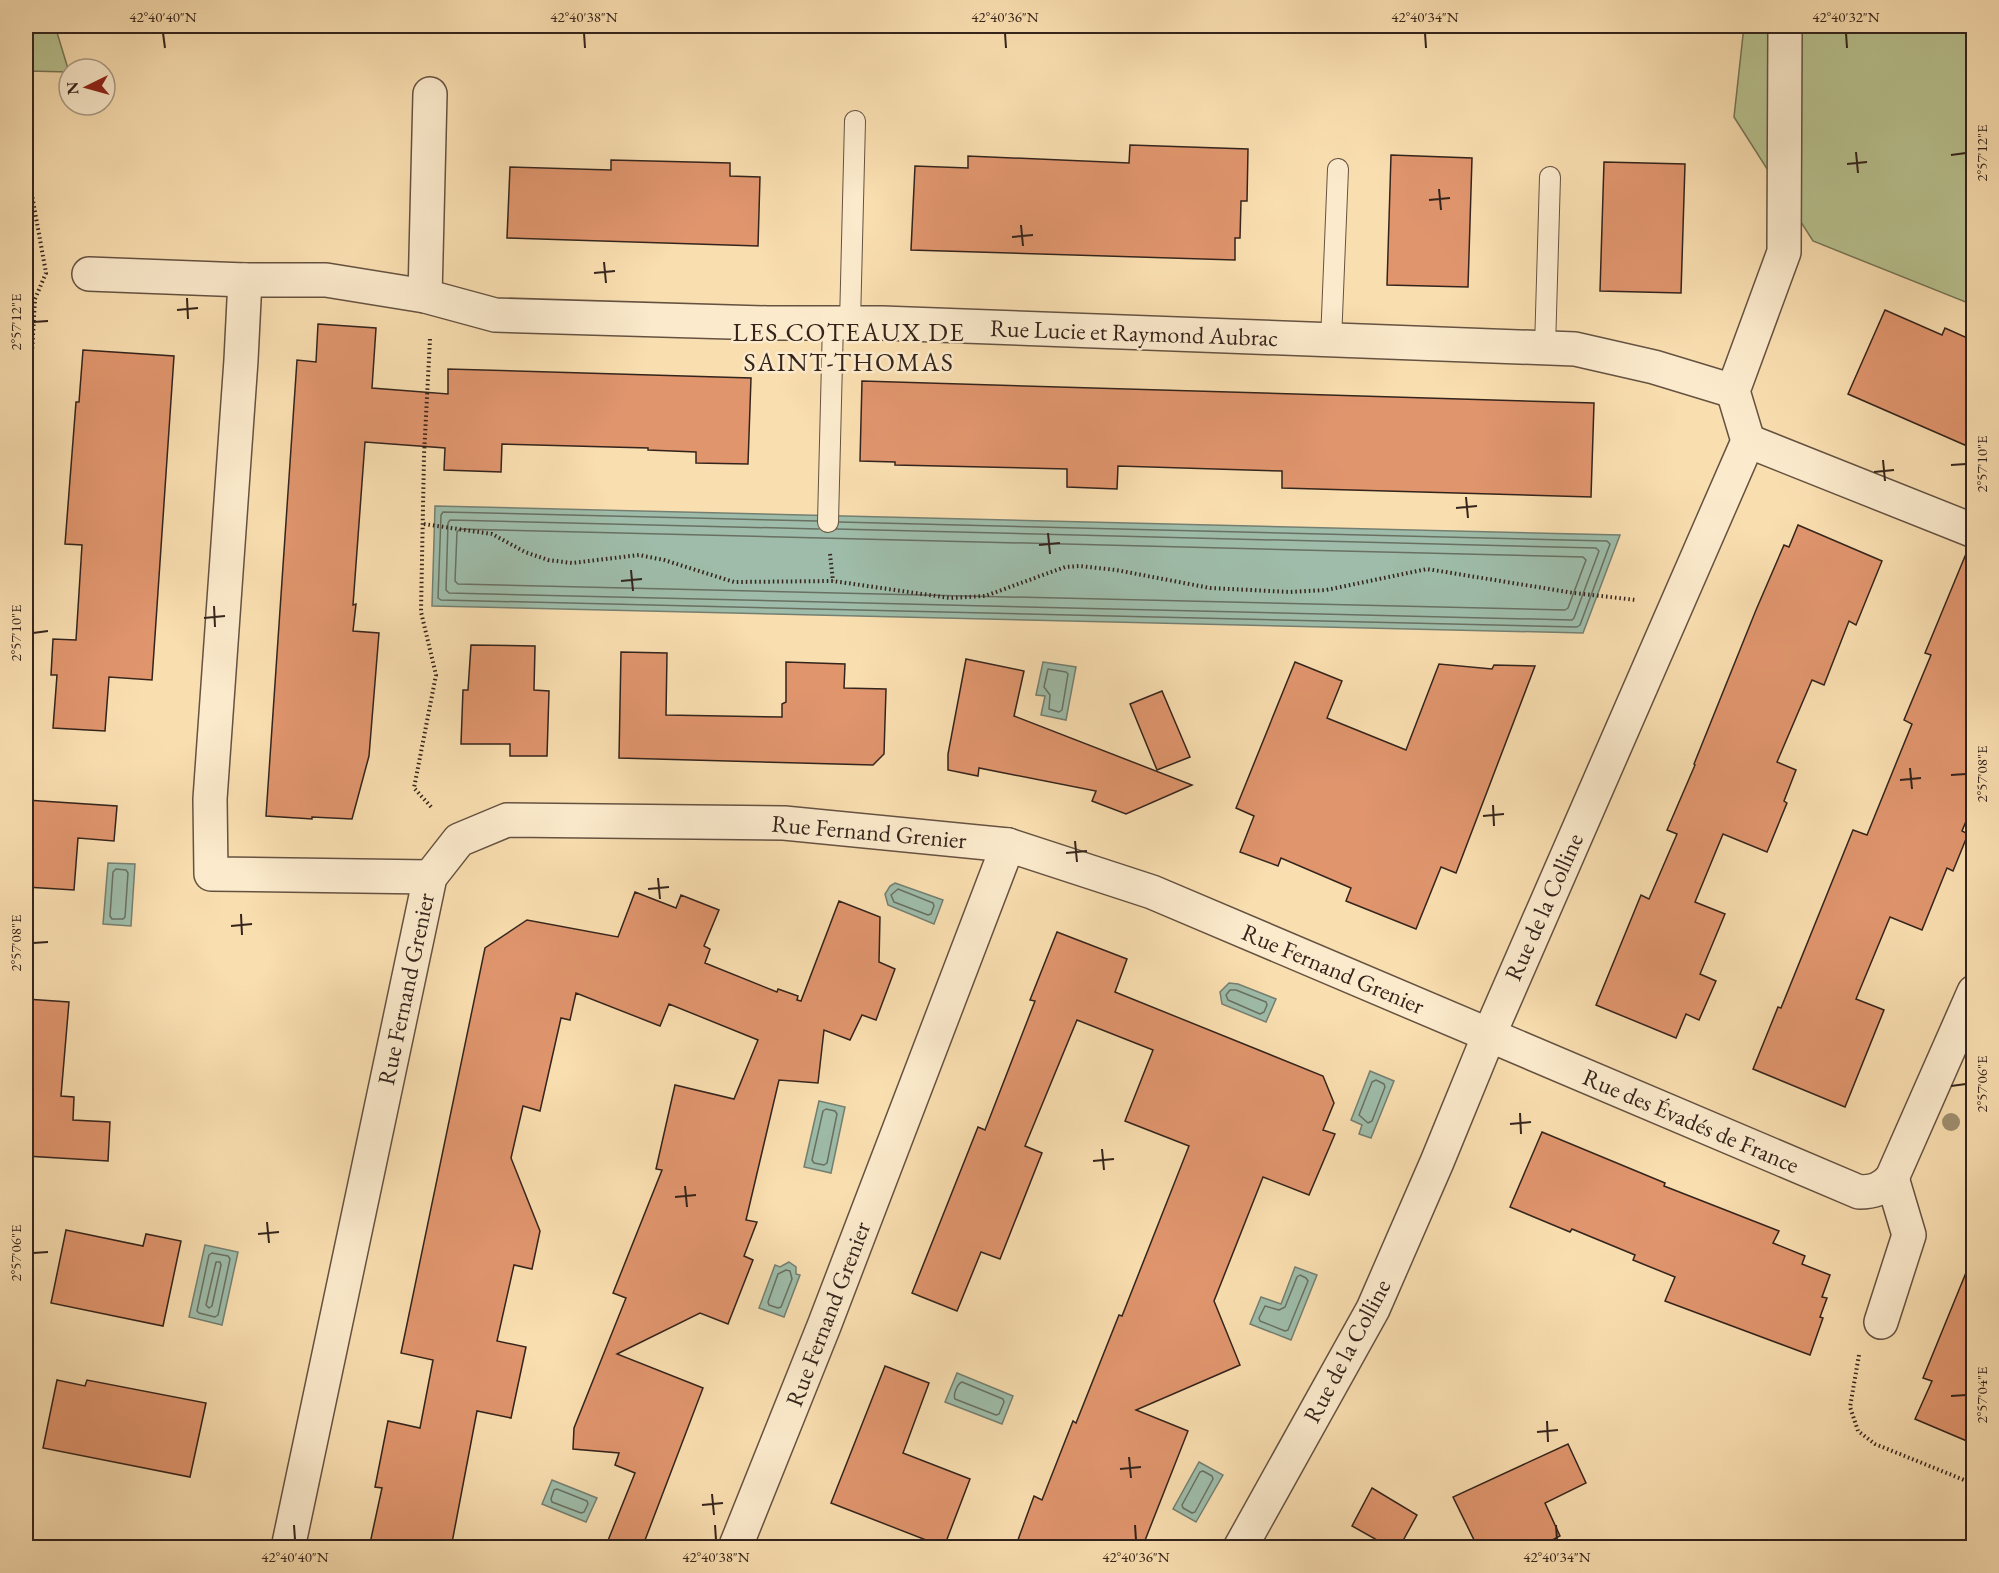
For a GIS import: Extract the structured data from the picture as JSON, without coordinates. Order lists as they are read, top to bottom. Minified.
{"streets":{"street":["Rue Lucie et Raymond Aubrac","Rue Fernand Grenier","Rue de la Colline","Rue des Évadés de France"]},"crossings":[["Rue Fernand Grenier","Rue de la Colline"],["Rue Fernand Grenier","Rue des Évadés de France"],["Rue de la Colline","Rue des Évadés de France"]],"districts":["LES COTEAUX DE SAINT-THOMAS"],"north":"left","coordinates":["42°40'40\"N","42°40'38\"N","42°40'36\"N","42°40'34\"N","42°40'32\"N","2°57'12\"E","2°57'10\"E","2°57'08\"E","2°57'06\"E","2°57'04\"E"]}
